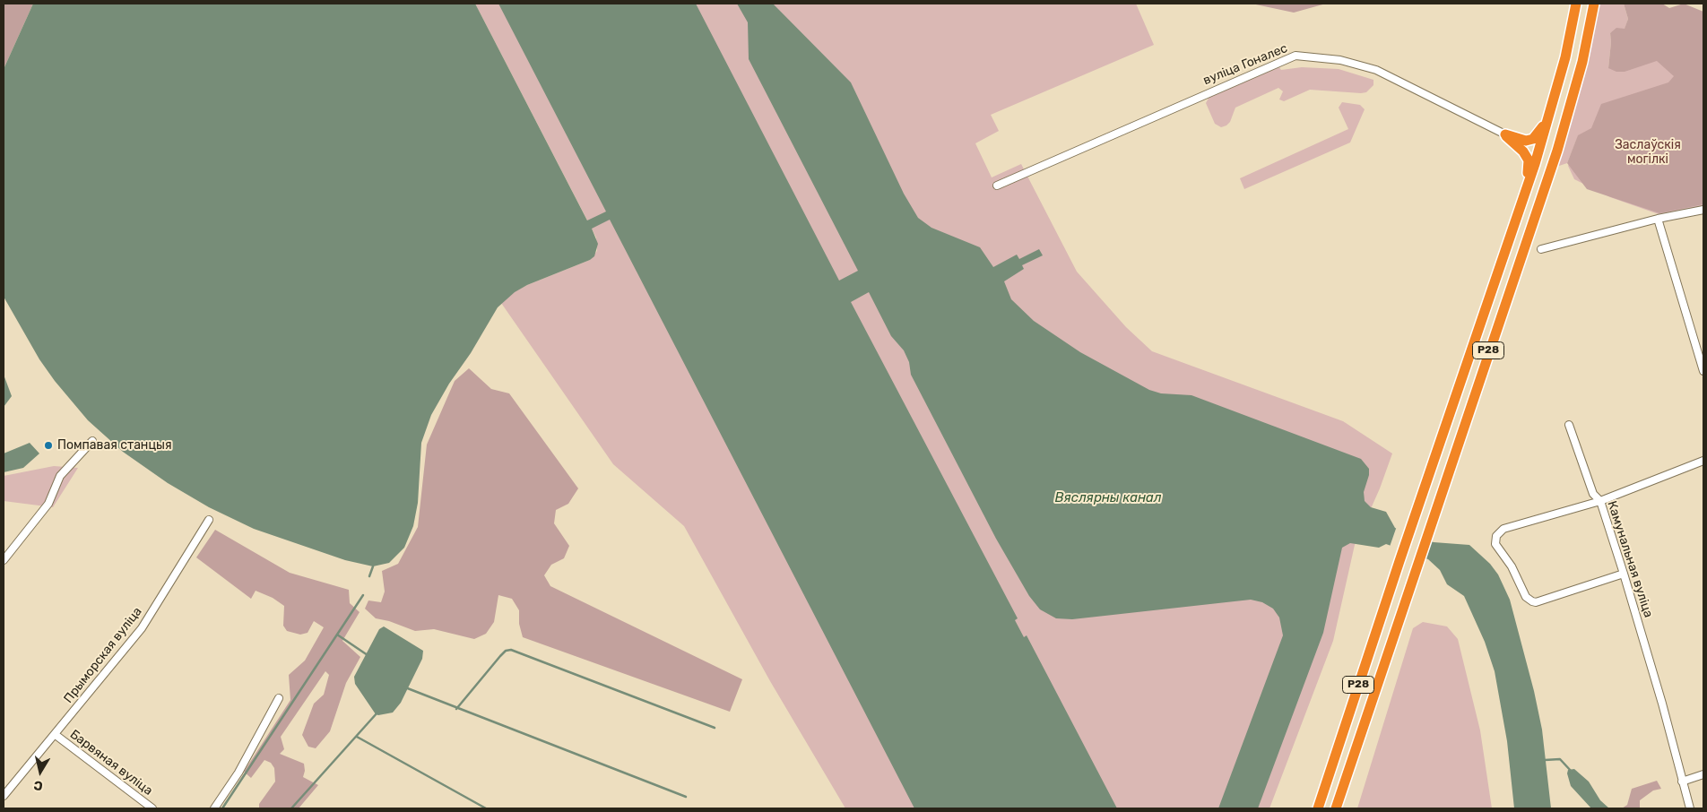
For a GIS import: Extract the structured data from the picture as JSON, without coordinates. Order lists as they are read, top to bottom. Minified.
{"streets":{"highway":["Р28"],"street":["вуліца Гоналес","Камунальная вуліца","Прыморская вуліца","Барвяная вуліца"]},"crossings":[["Прыморская вуліца","Барвяная вуліца"]],"water":["Вяслярны канал"],"parks":["Заслаўскія могілкі"],"places":["Помпавая станцыя"],"north":"bottom"}
